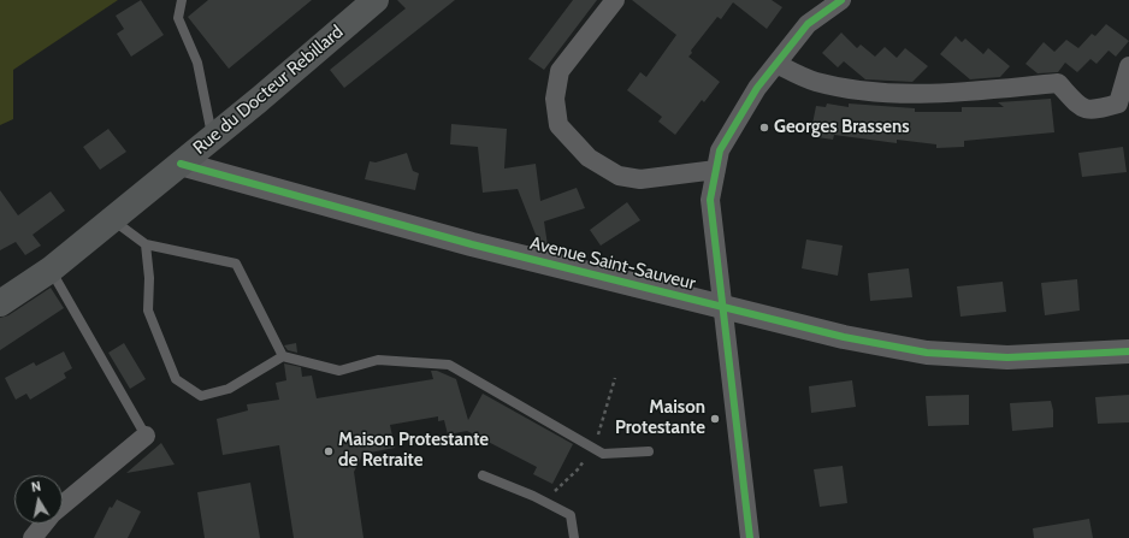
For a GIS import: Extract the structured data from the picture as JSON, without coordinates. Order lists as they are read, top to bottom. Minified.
{"streets":{"main road":["Rue du Docteur Rebillard"],"street":["Avenue Saint-Sauveur"]},"crossings":[["Rue du Docteur Rebillard","Avenue Saint-Sauveur"]],"places":["Georges Brassens","Maison Protestante","Maison Protestante de Retraite"],"north":"top"}
